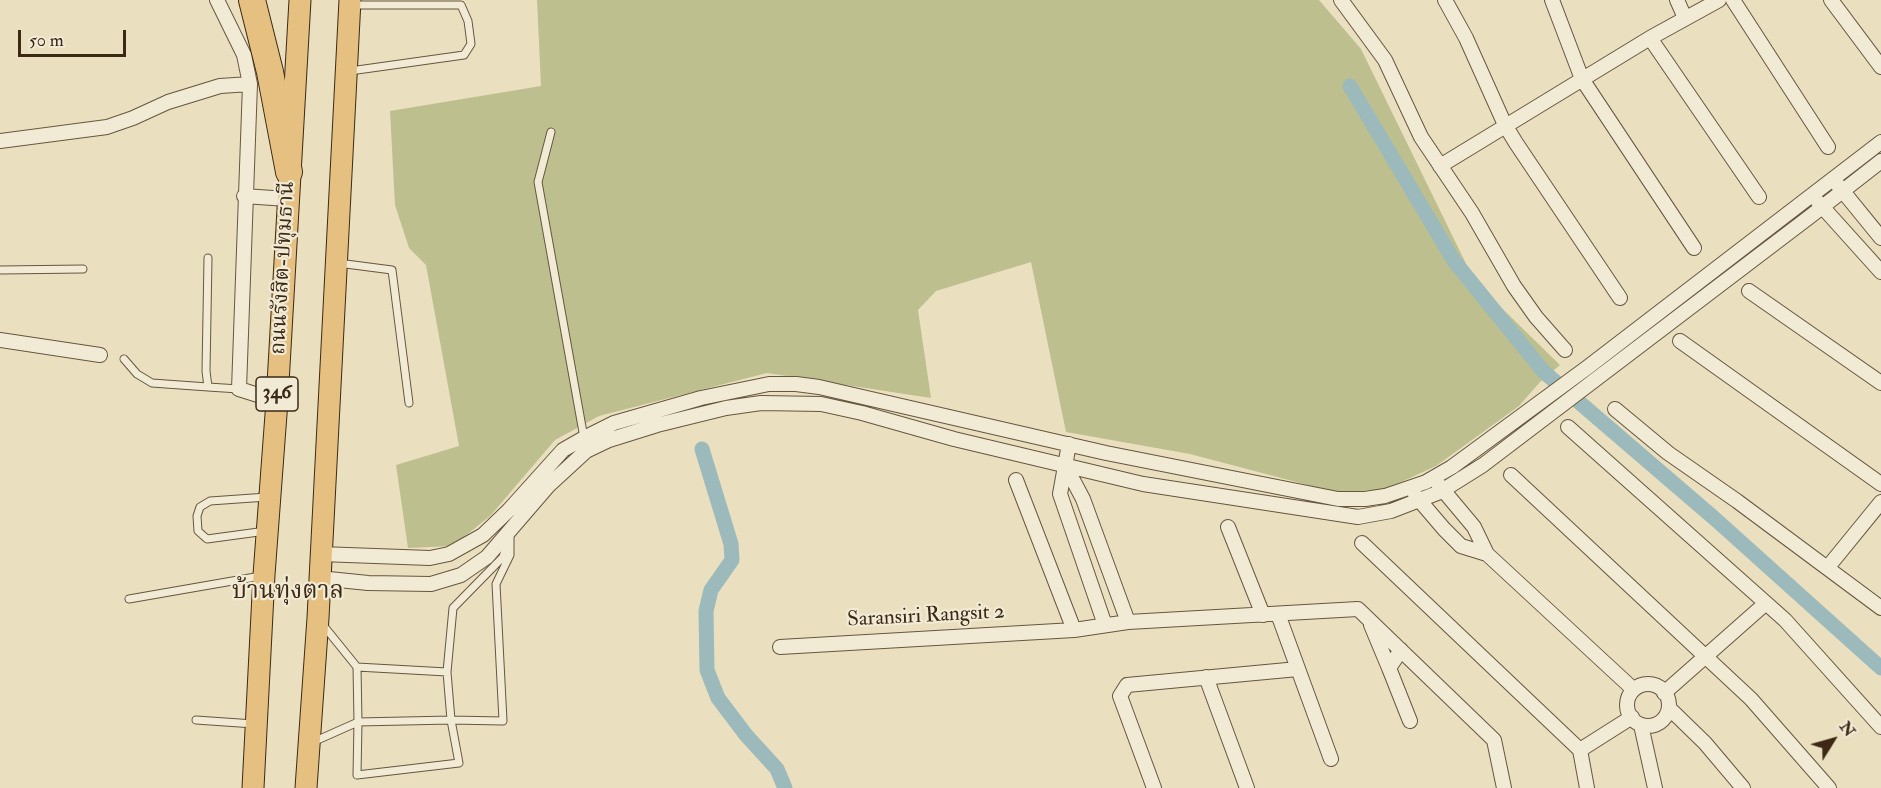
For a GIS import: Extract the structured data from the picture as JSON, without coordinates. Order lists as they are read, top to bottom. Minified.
{"streets":{"main road":["ถนนรังสิต-ปทุมธานี","346"],"street":["Saransiri Rangsit 2"]},"districts":["บ้านทุ่งตาล"],"scale_bar":"50 m","north":"top right"}
